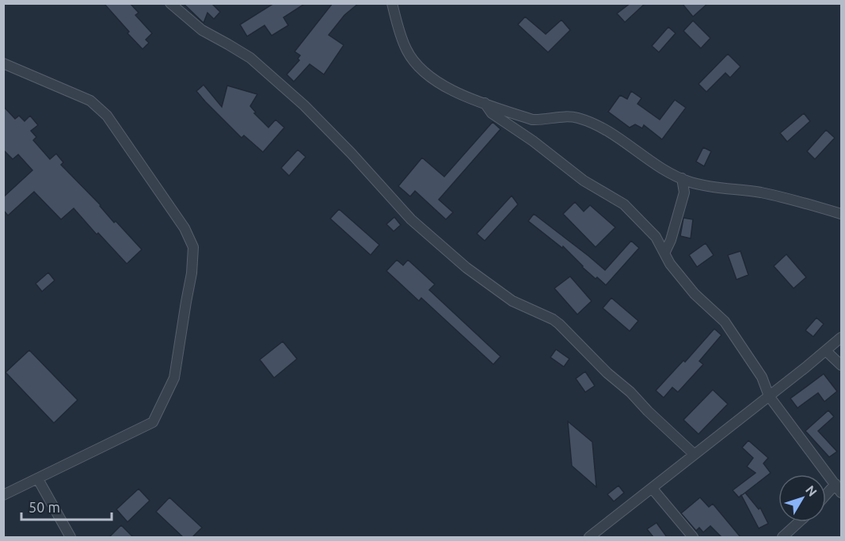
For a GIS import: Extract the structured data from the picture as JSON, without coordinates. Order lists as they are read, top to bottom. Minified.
{"scale_bar":"50 m","north":"top right"}
